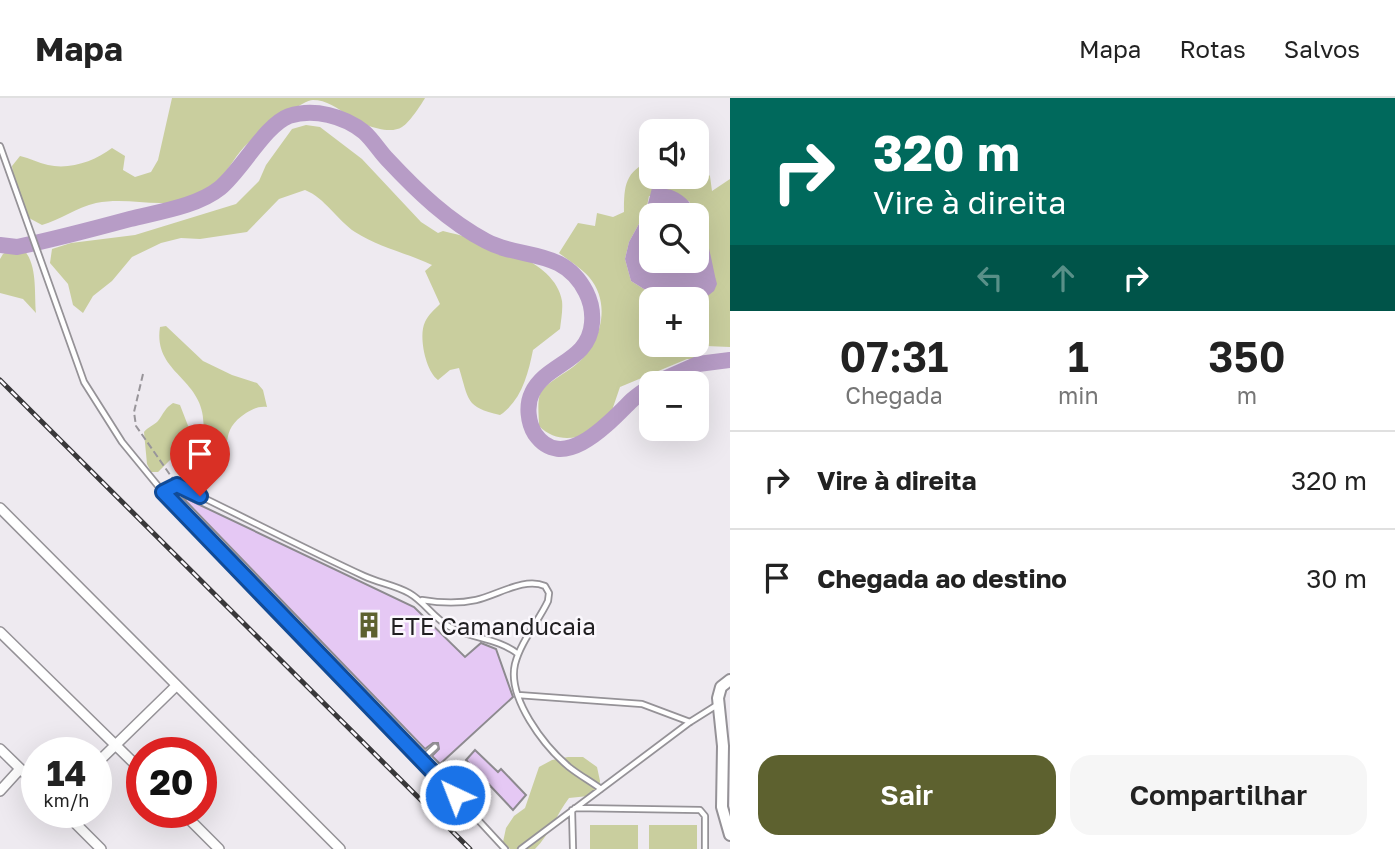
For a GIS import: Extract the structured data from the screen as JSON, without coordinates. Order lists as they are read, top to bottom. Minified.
{"places":{"building":["ETE Camanducaia"]},"page":{"header":"Mapa","nav":["Mapa","Rotas","Salvos"],"turn":["320 m","Vire à direita"],"map_buttons":["+","−"],"eta":["07:31","Chegada","1","min","350","m"],"list":[{"name":"Vire à direita","value":"320 m"},{"name":"Chegada ao destino","value":"30 m"}],"speed":"14 km/h","limit":"20","buttons":["Sair","Compartilhar"]}}
